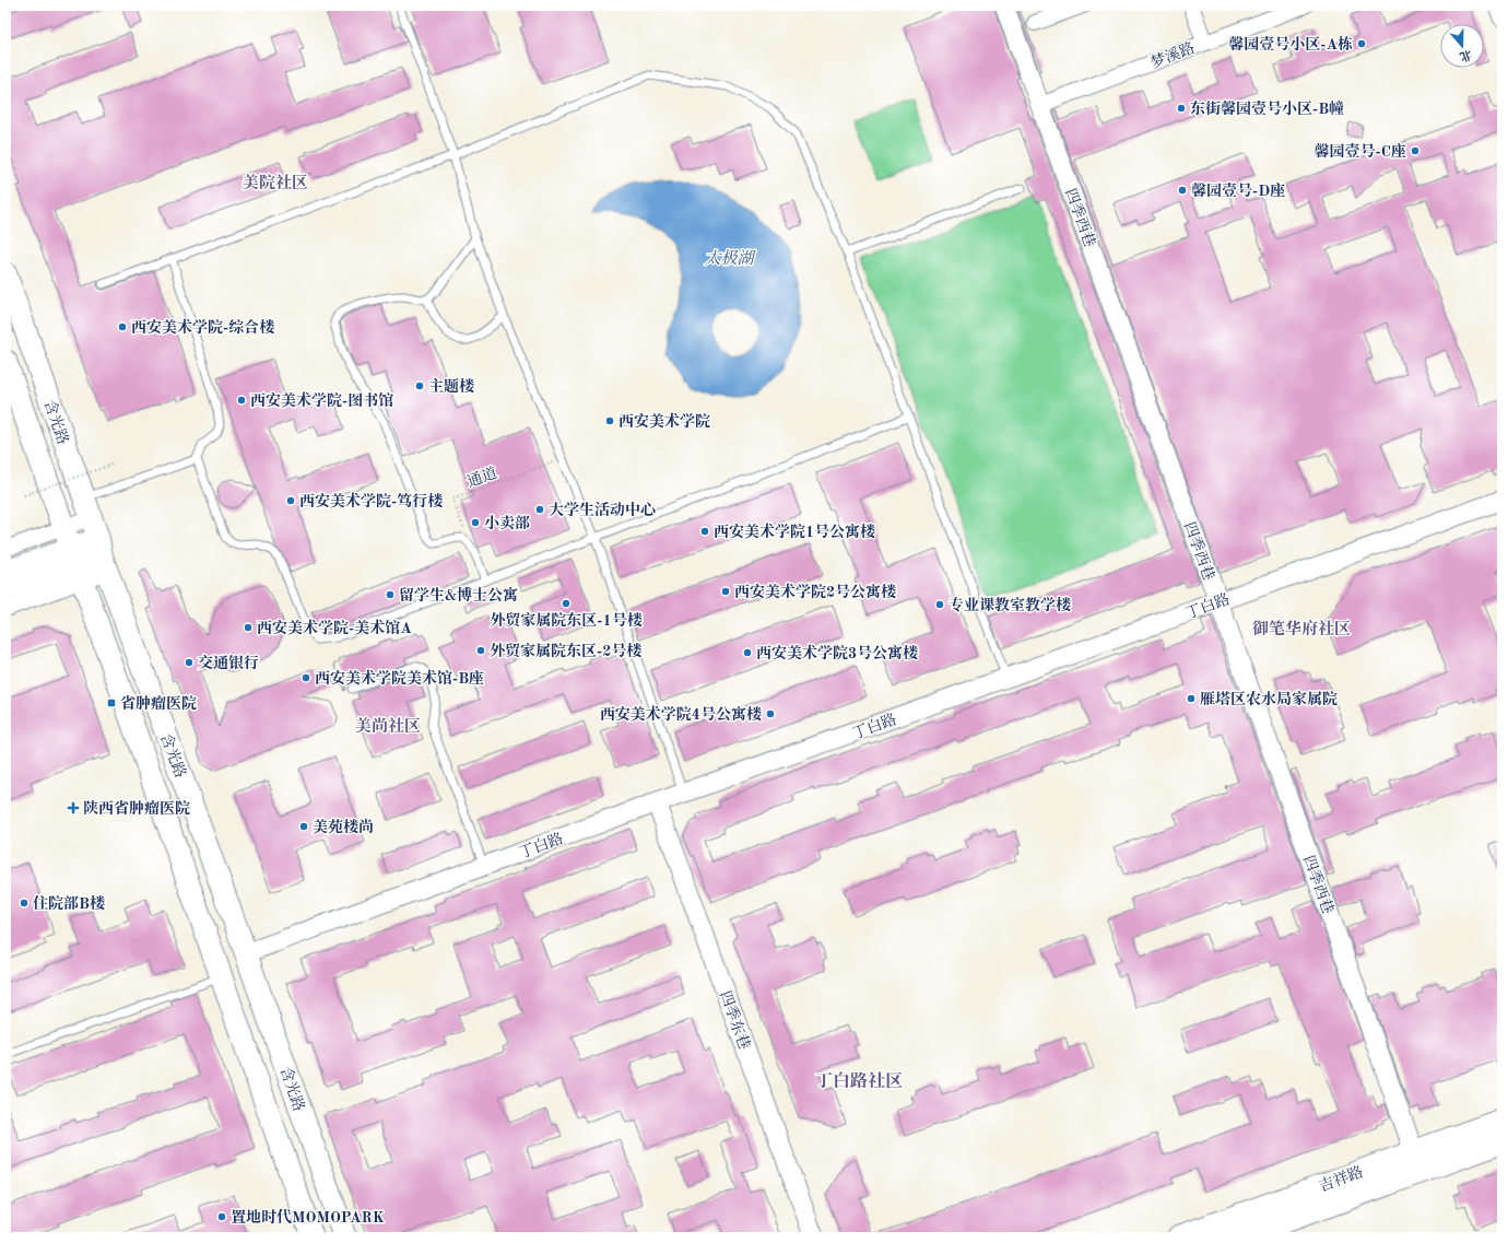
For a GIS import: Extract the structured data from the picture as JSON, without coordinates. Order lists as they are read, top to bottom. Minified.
{"streets":{"main road":["含光路","吉祥路"],"street":["梦溪路","四季西巷","丁白路","四季东巷"],"path":["通道"]},"crossings":[["梦溪路","四季西巷"],["四季西巷","丁白路"],["四季西巷","吉祥路"],["含光路","丁白路"],["丁白路","四季东巷"]],"districts":["美院社区","御笔华府社区","美尚社区","丁白路社区"],"water":["太极湖"],"places":{"other":["馨园壹号小区-A栋","东街馨园壹号小区-B幢","馨园壹号-C座","馨园壹号-D座","西安美术学院-综合楼","主题楼","西安美术学院-图书馆","西安美术学院","西安美术学院-笃行楼","大学生活动中心","小卖部","西安美术学院1号公寓楼","西安美术学院2号公寓楼","留学生&博士公寓","外贸家属院东区-1号楼","专业课教室教学楼","西安美术学院-美术馆A","外贸家属院东区-2号楼","西安美术学院3号公寓楼","交通银行","西安美术学院美术馆-B座","雁塔区农水局家属院","西安美术学院4号公寓楼","美苑楼尚","住院部B楼","置地时代MOMOPARK"],"transit":["省肿瘤医院"],"health":["陕西省肿瘤医院"]},"north":"bottom"}
